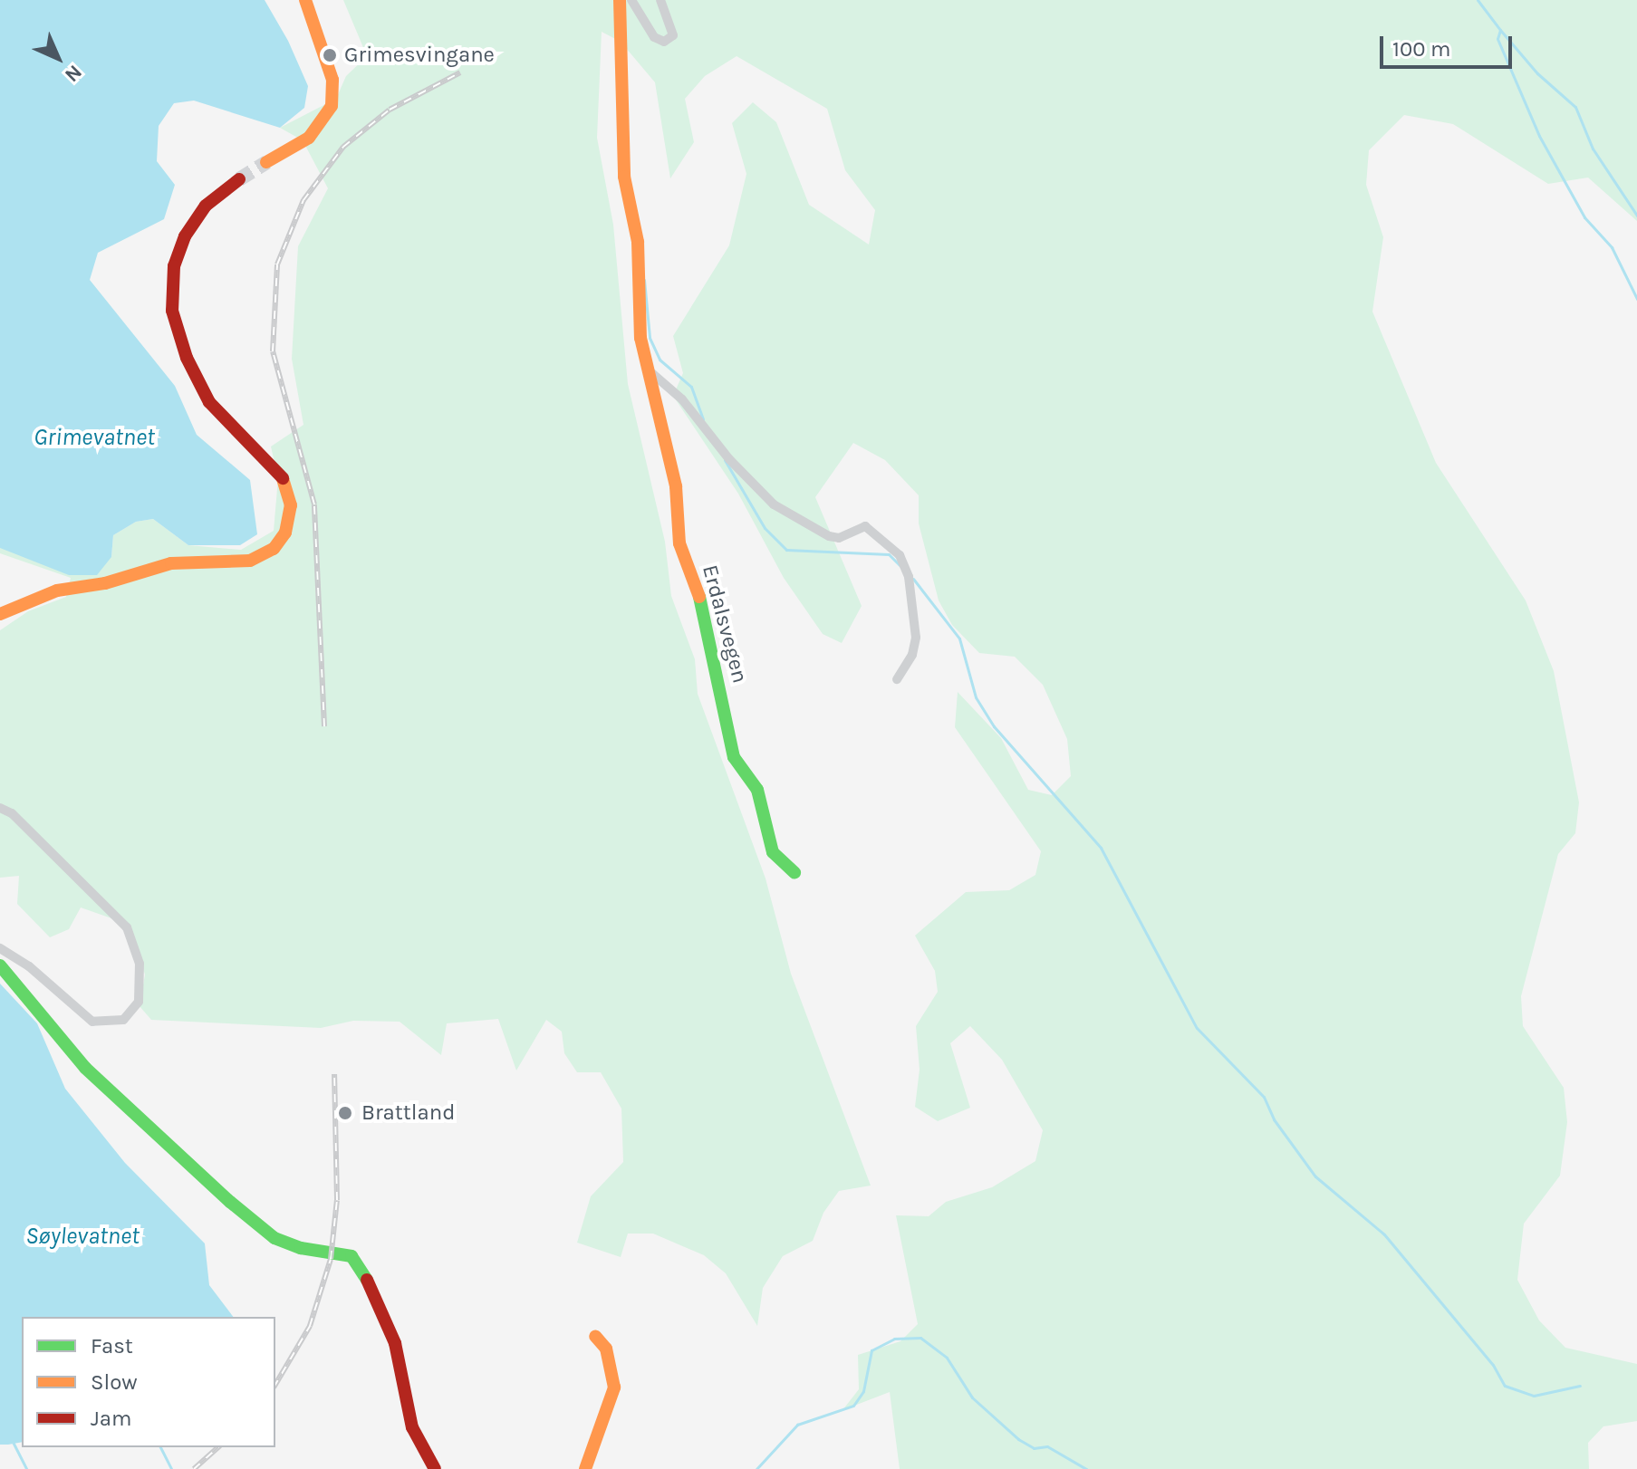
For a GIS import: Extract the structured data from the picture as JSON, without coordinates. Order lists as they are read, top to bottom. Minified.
{"streets":{"street":["Erdalsvegen"]},"water":["Grimevatnet","Søylevatnet"],"places":["Grimesvingane","Brattland"],"legend":["Fast","Slow","Jam"],"scale_bar":"100 m","north":"bottom right"}
